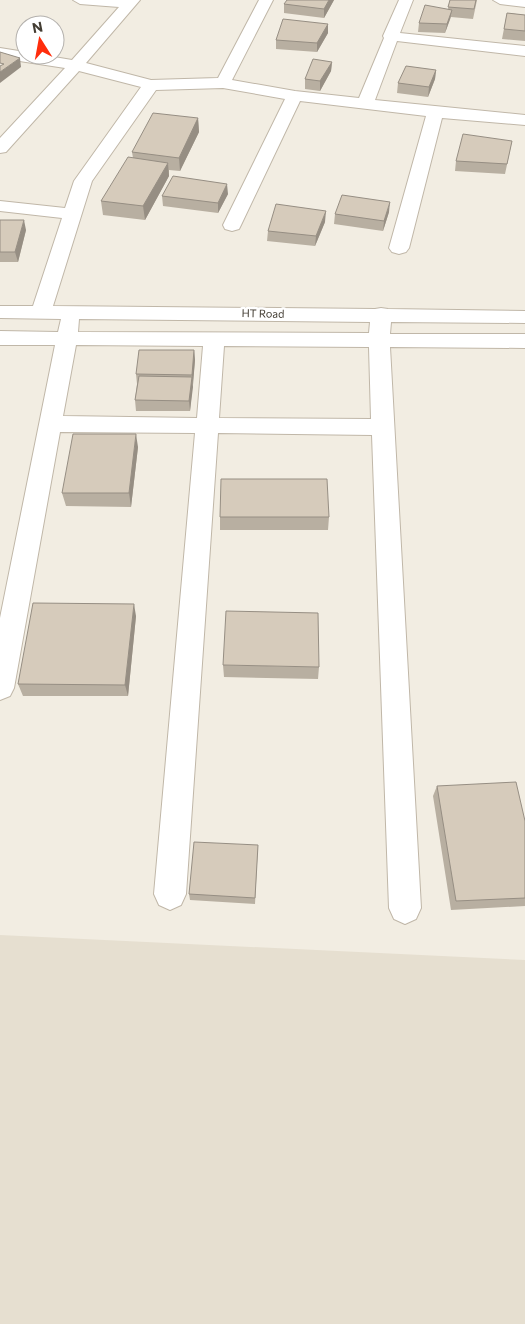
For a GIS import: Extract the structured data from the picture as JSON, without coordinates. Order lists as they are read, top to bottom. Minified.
{"streets":{"street":["HT Road"]},"north":"top"}
